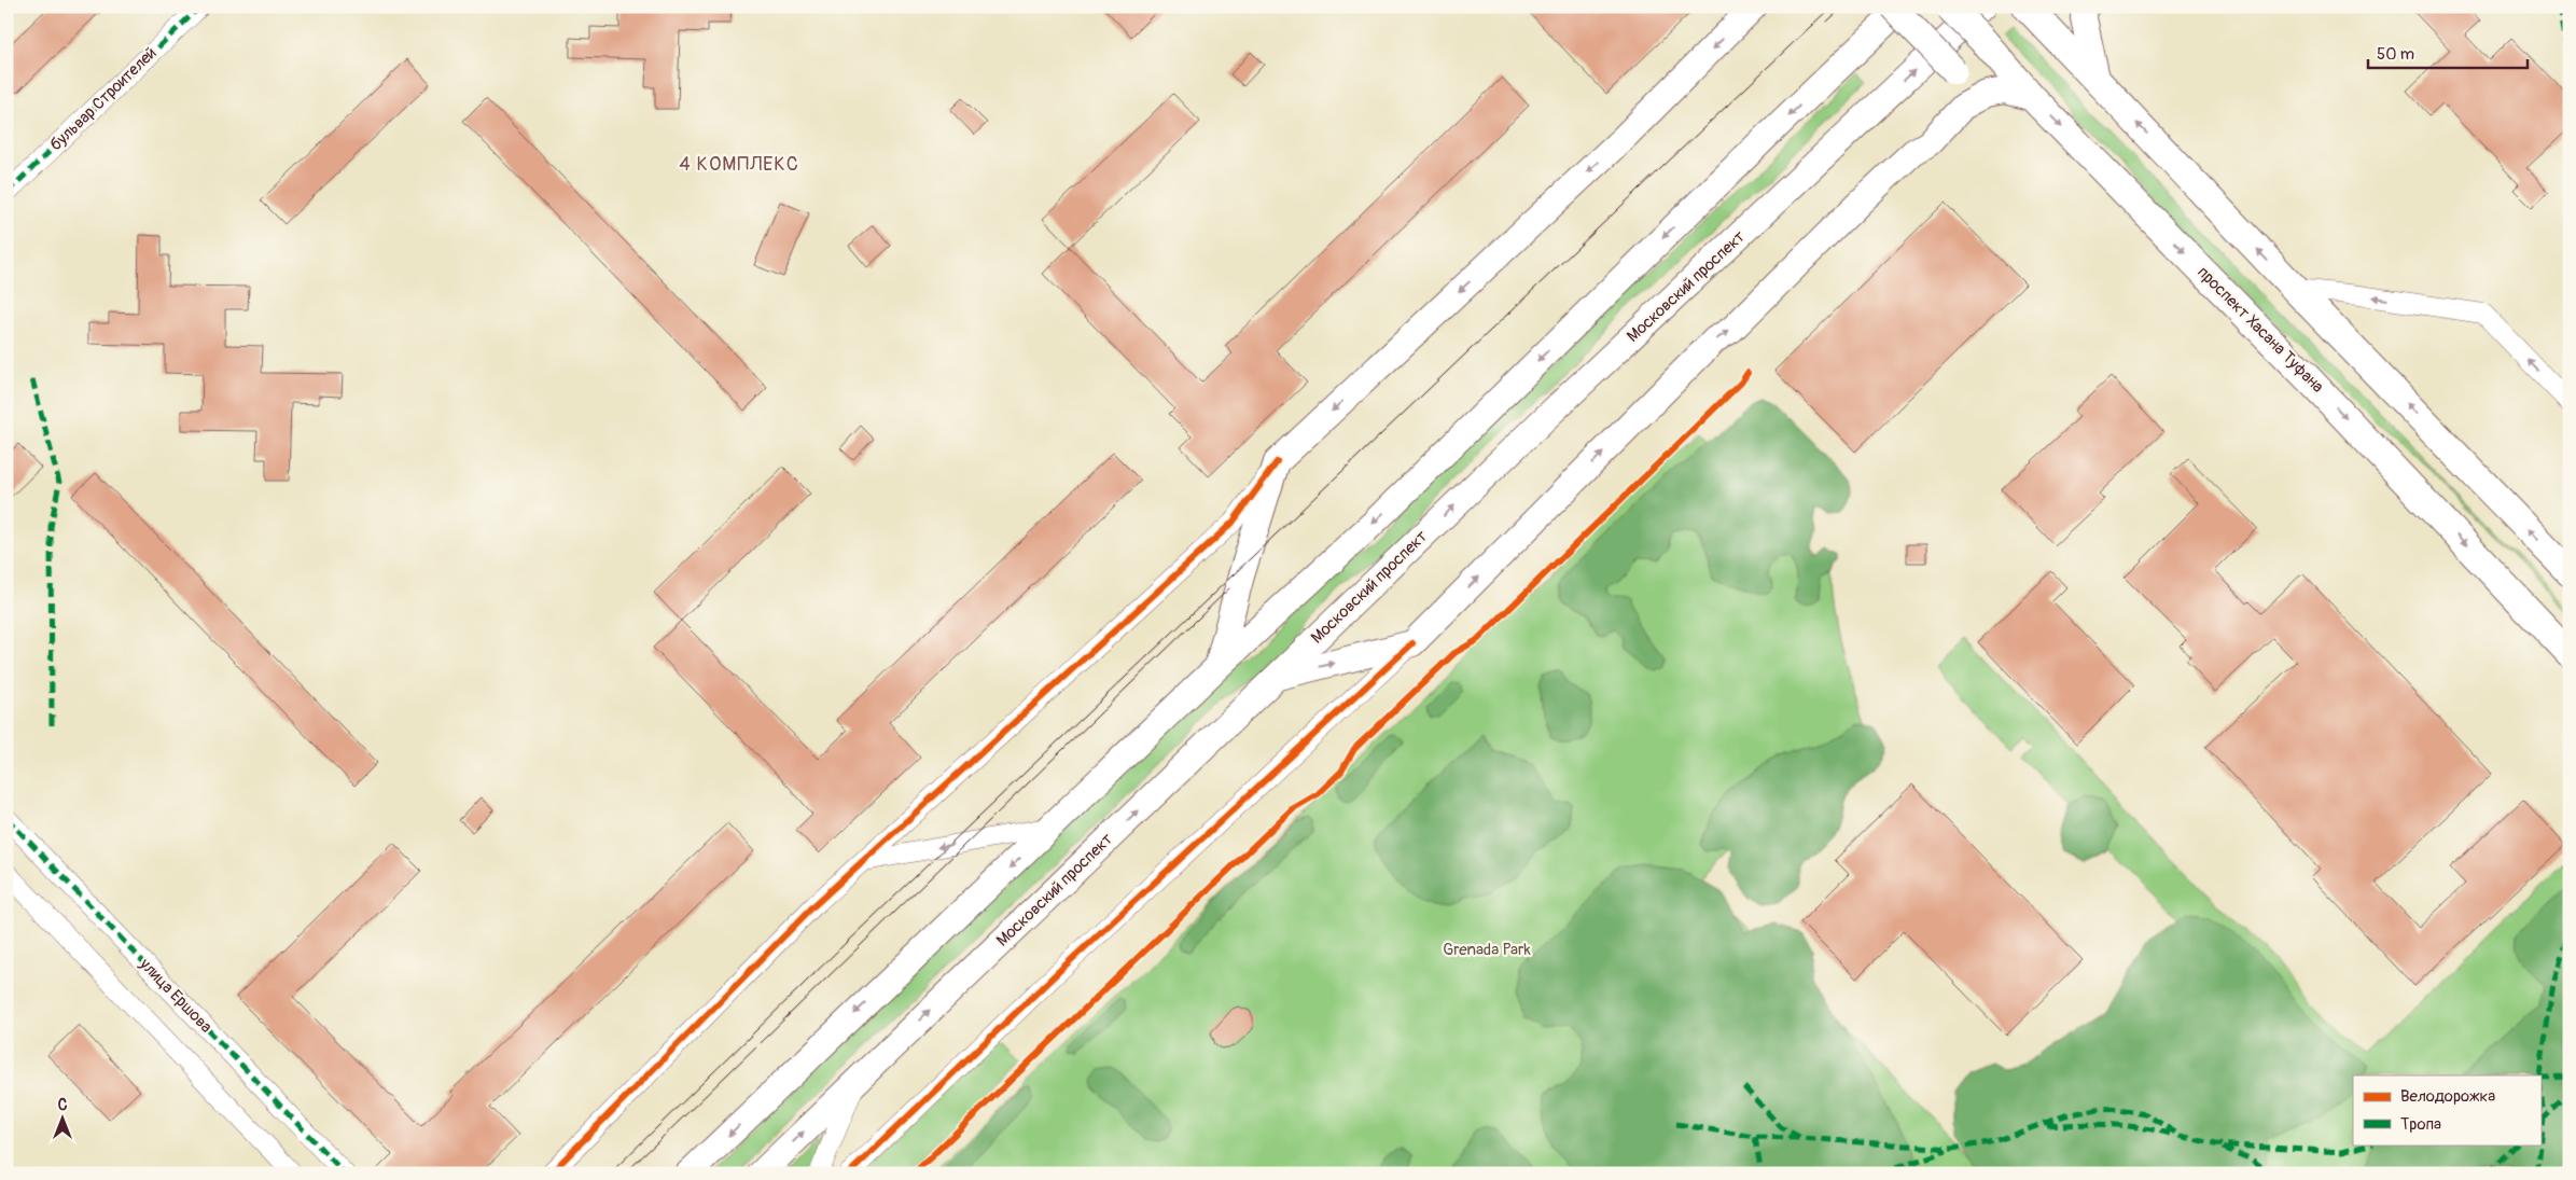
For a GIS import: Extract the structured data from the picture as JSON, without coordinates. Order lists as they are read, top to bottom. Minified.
{"streets":{"main road":["Московский проспект","проспект Хасана Туфана"],"street":["бульвар Строителей","улица Ершова"]},"districts":["4 КОМПЛЕКС"],"parks":["Grenada Park"],"legend":["Велодорожка","Тропа"],"scale_bar":"50 m","north":"top"}
